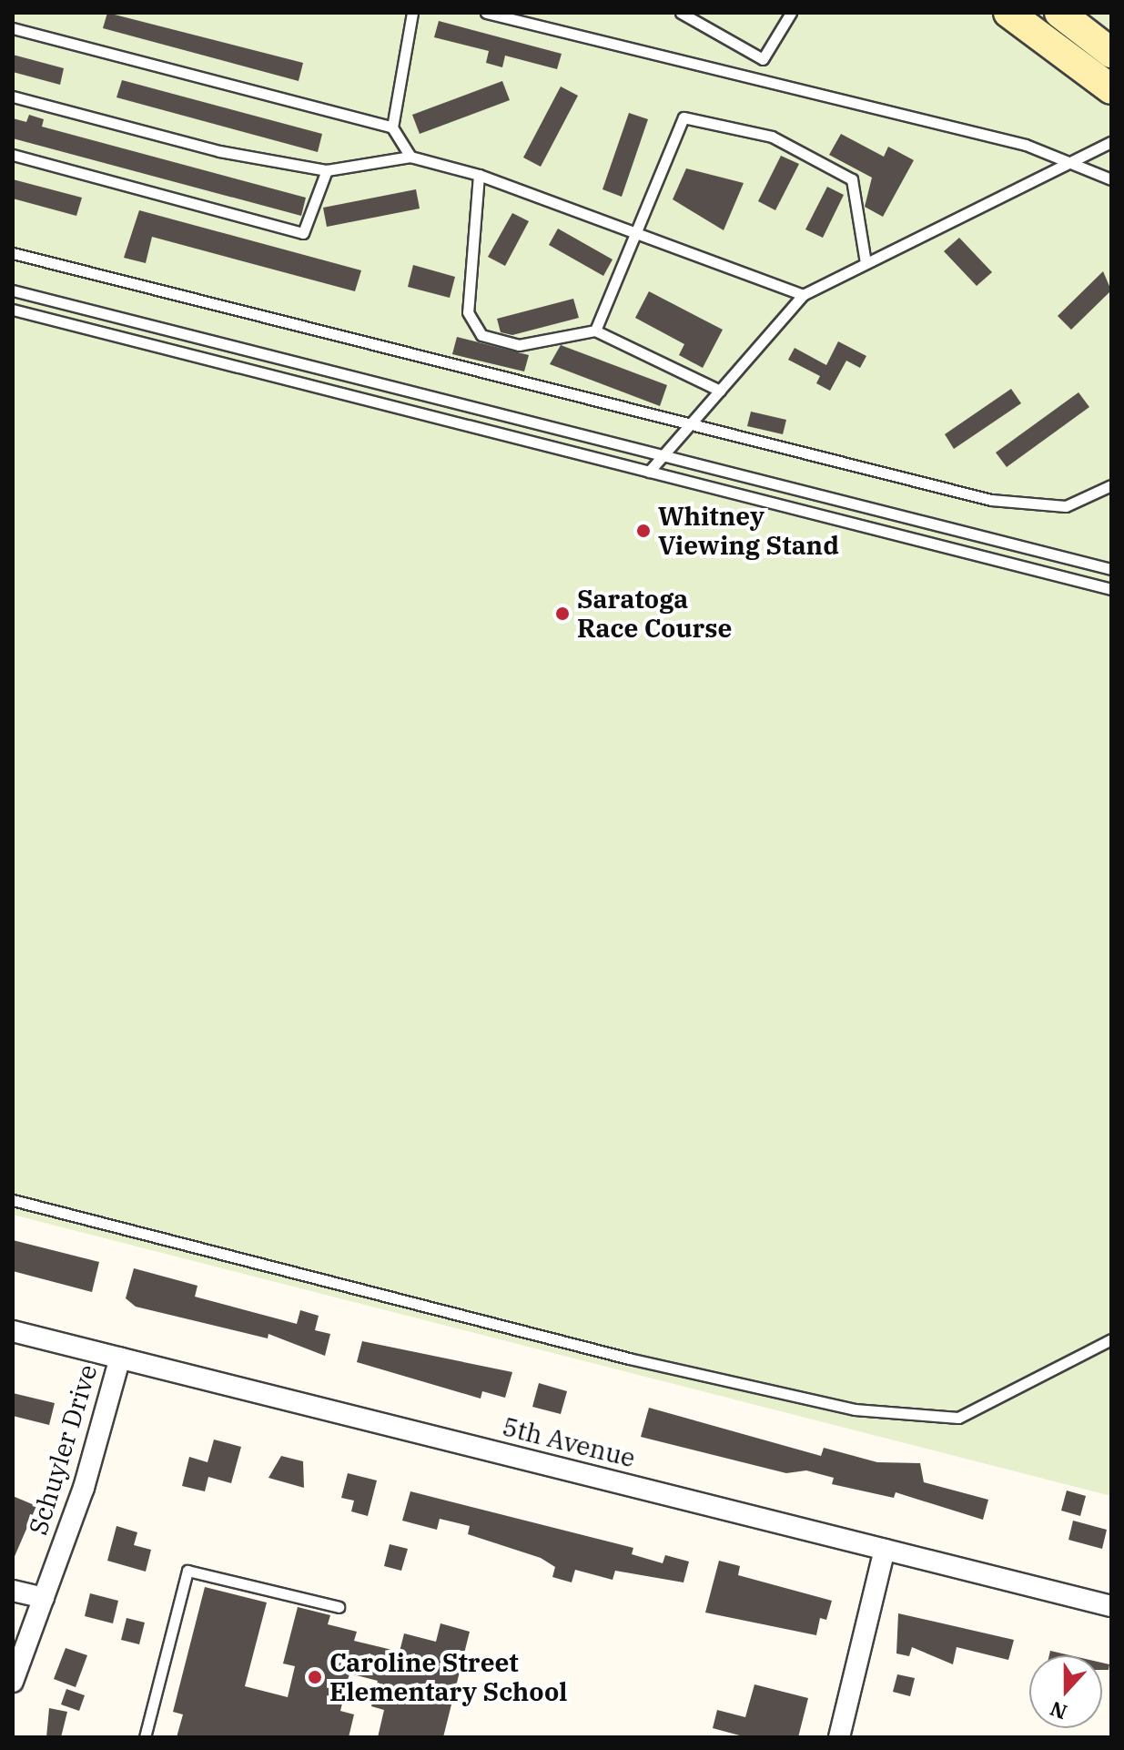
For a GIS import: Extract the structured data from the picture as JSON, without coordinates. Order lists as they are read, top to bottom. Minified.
{"streets":{"street":["5th Avenue","Schuyler Drive"]},"crossings":[["5th Avenue","Schuyler Drive"]],"places":["Whitney Viewing Stand","Saratoga Race Course","Caroline Street Elementary School"],"north":"bottom"}
